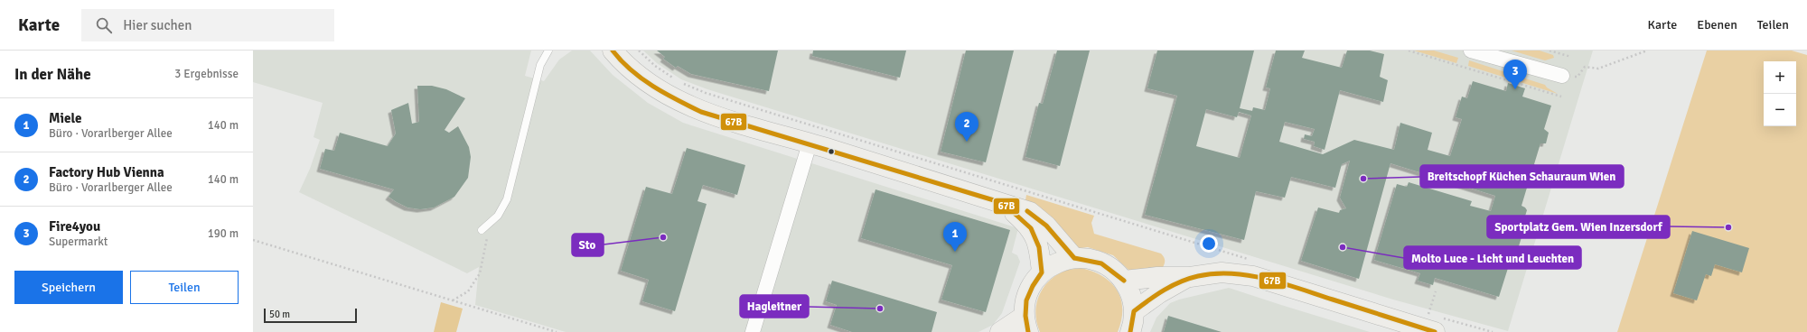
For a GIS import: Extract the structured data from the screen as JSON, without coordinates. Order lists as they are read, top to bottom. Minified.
{"places":["Breitschopf Küchen Schauraum Wien","Sportplatz Gem. Wien Inzersdorf","Sto","Molto Luce - Licht und Leuchten","Hagleitner"],"lines":["transit line 67B"],"scale_bar":"50 m","page":{"header":"Karte","search":"Hier suchen","nav":["Karte","Ebenen","Teilen"],"heading":["In der Nähe","3 Ergebnisse"],"pins":["3","2","1"],"map_buttons":["+","−"],"list":[{"mark":"1","name":"Miele","note":"Büro · Vorarlberger Allee","value":"140 m"},{"mark":"2","name":"Factory Hub Vienna","note":"Büro · Vorarlberger Allee","value":"140 m"},{"mark":"3","name":"Fire4you","note":"Supermarkt","value":"190 m"}],"buttons":["Speichern","Teilen"],"scale":"50 m"}}
